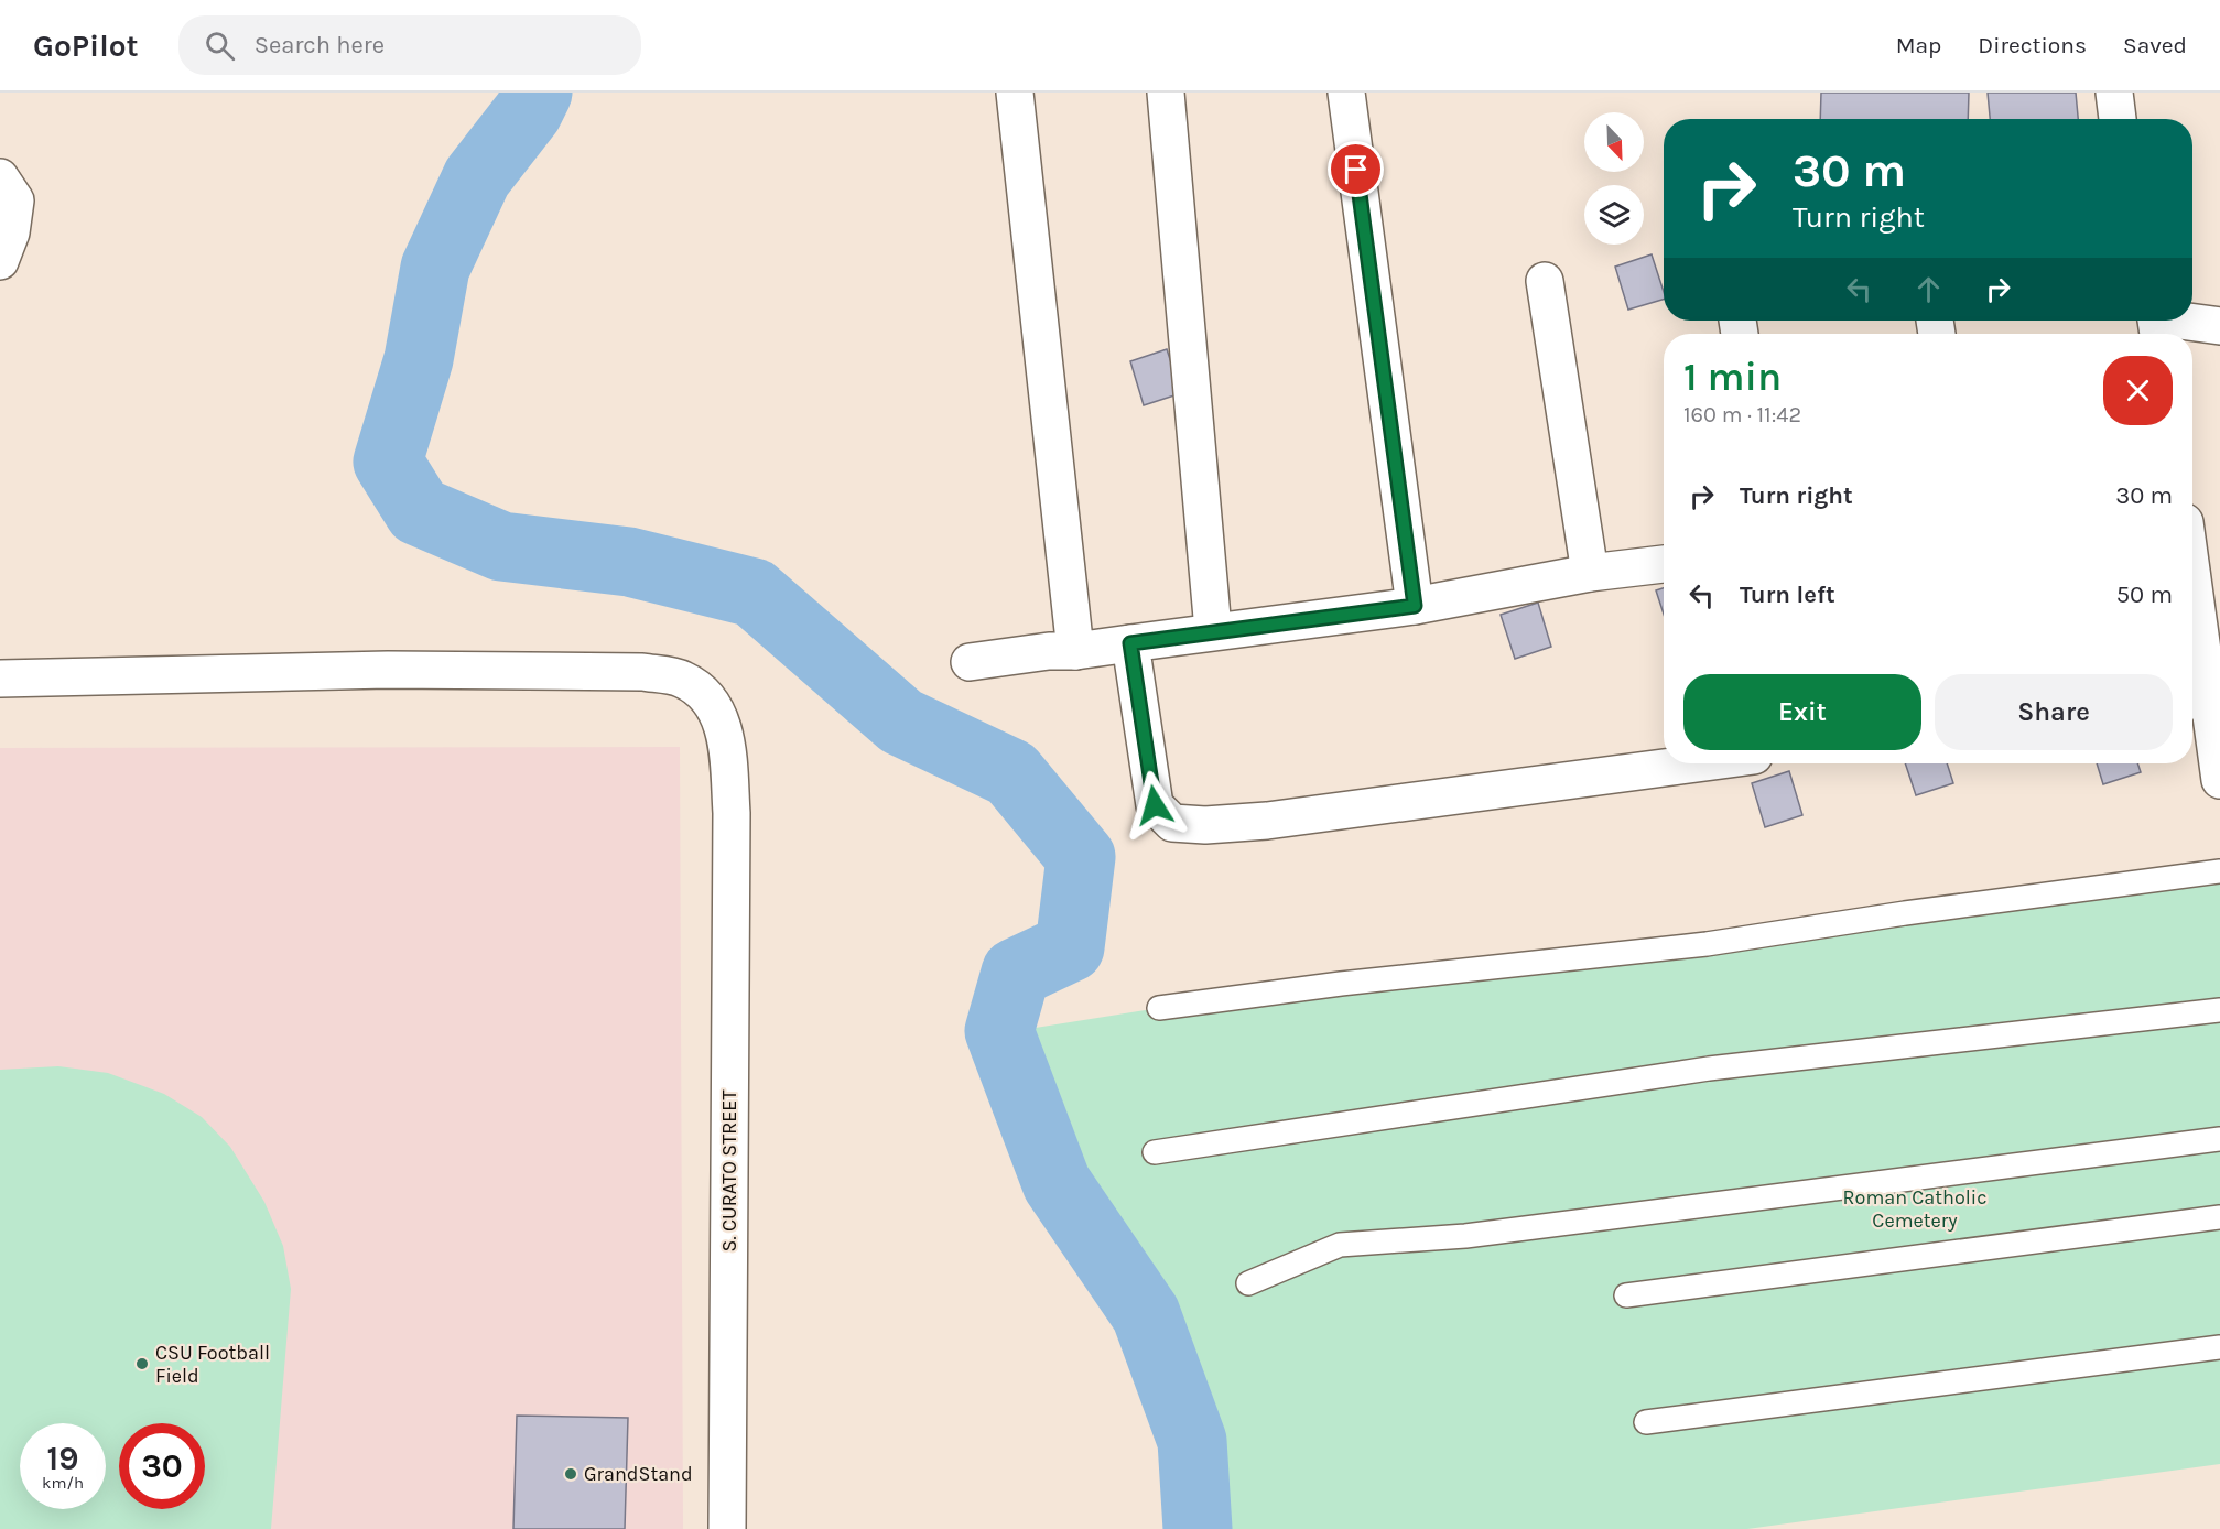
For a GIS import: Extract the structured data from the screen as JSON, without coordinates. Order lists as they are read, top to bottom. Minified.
{"streets":{"street":["S. CURATO STREET"]},"parks":["Roman Catholic Cemetery"],"places":["CSU Football Field","GrandStand"],"north":"bottom right","page":{"header":"GoPilot","search":"Search here","nav":["Map","Directions","Saved"],"turn":["30 m","Turn right"],"heading":["1 min","160 m · 11:42"],"list":[{"name":"Turn right","value":"30 m"},{"name":"Turn left","value":"50 m"}],"buttons":["Exit","Share"],"speed":"19 km/h","limit":"30"}}
